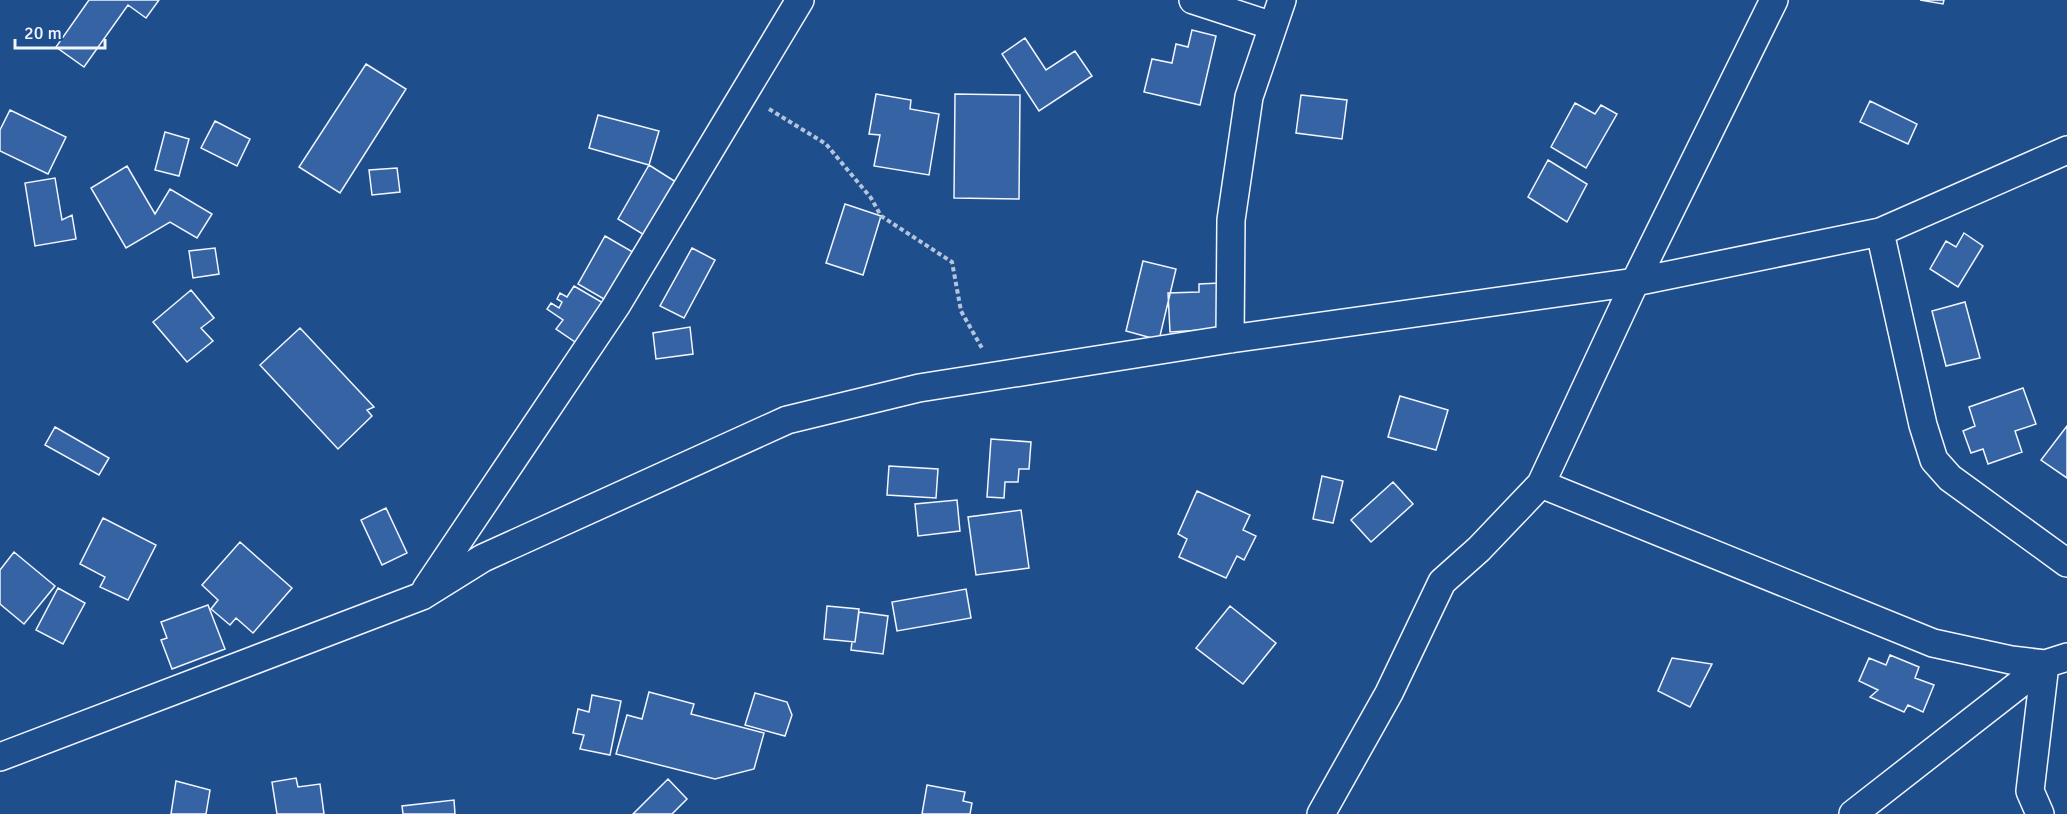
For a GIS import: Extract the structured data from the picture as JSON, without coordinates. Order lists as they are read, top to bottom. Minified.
{"scale_bar":"20 m"}
